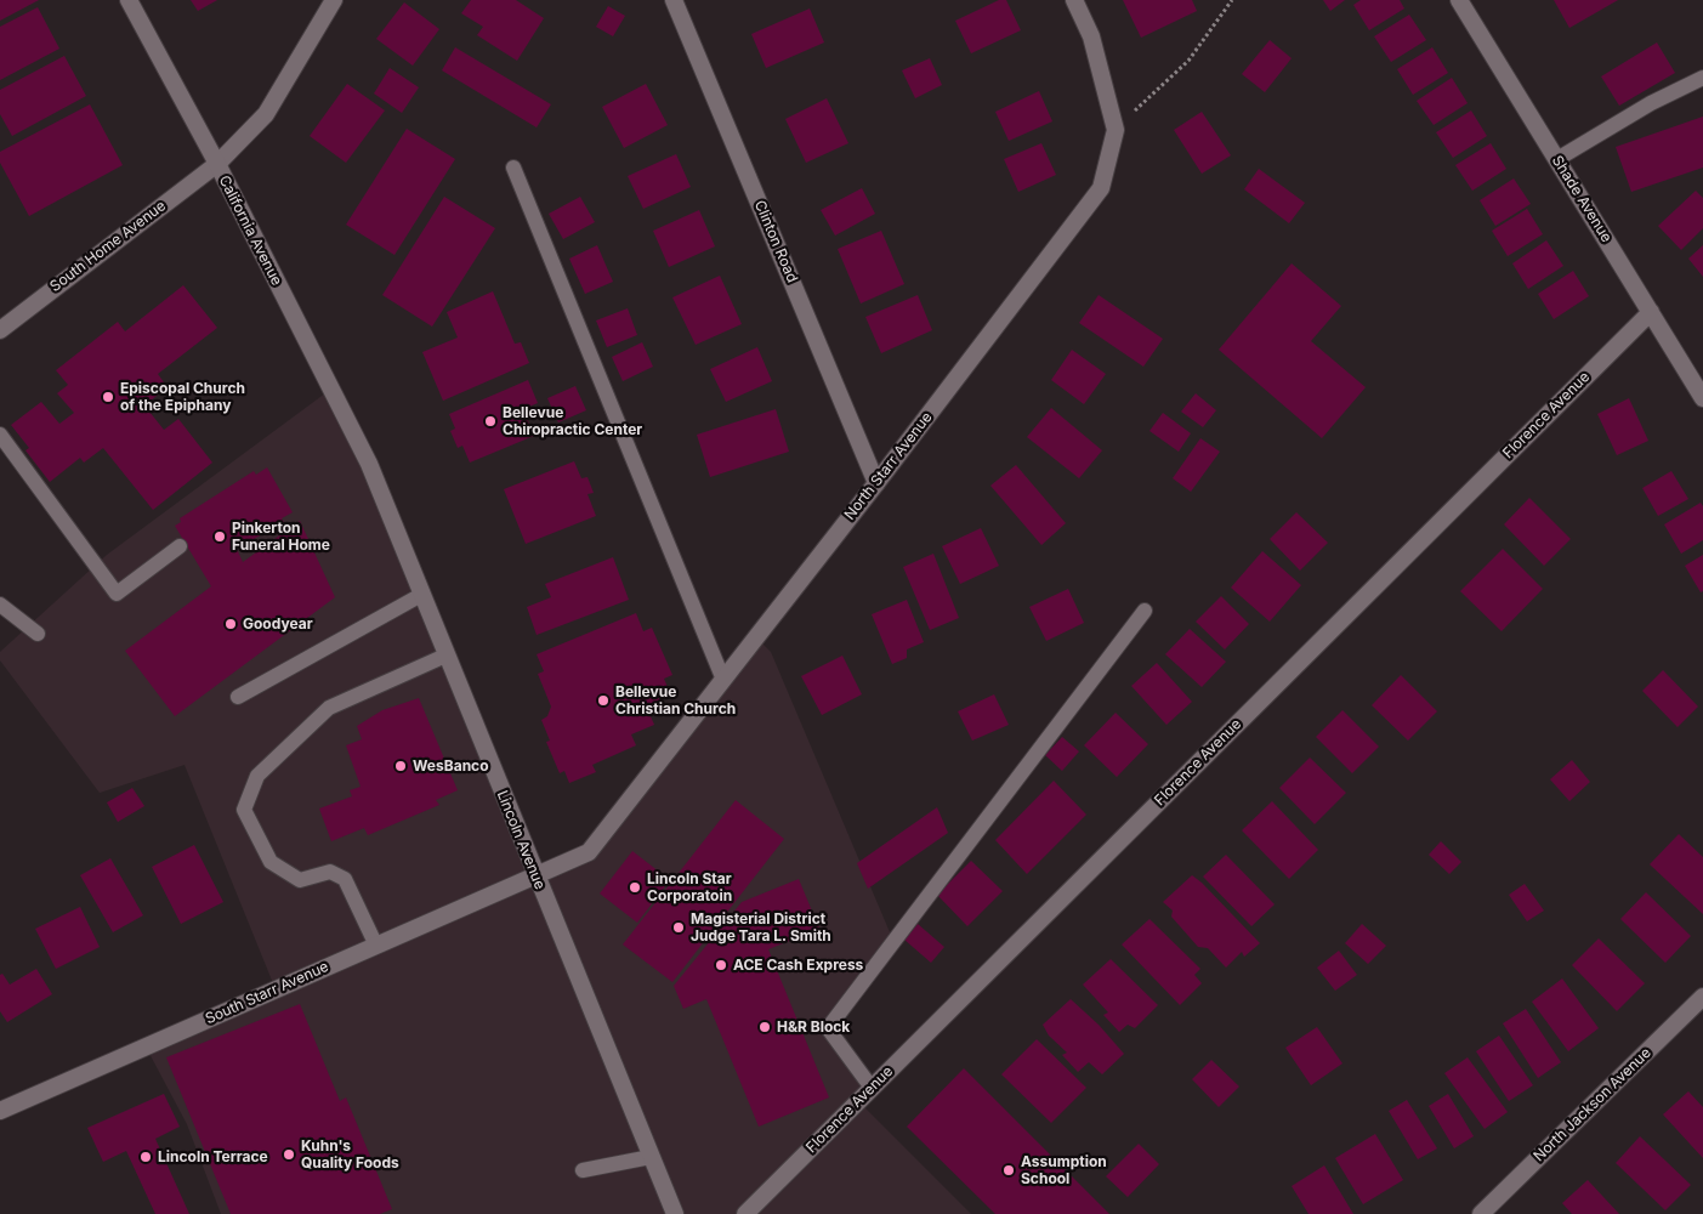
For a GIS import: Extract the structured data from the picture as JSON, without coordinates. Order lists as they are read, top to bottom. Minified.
{"streets":{"street":["Shade Avenue","California Avenue","Clinton Road","South Home Avenue","Florence Avenue","North Starr Avenue","Lincoln Avenue","South Starr Avenue","North Jackson Avenue"]},"crossings":[["Shade Avenue","Florence Avenue"],["California Avenue","South Home Avenue"],["California Avenue","Lincoln Avenue"],["Clinton Road","North Starr Avenue"],["North Starr Avenue","Lincoln Avenue"],["North Starr Avenue","South Starr Avenue"],["Lincoln Avenue","South Starr Avenue"]],"places":["Episcopal Church of the Epiphany","Bellevue Chiropractic Center","Pinkerton Funeral Home","Goodyear","Bellevue Christian Church","WesBanco","Lincoln Star Corporatoin","Magisterial District Judge Tara L. Smith","ACE Cash Express","H&R Block","Kuhn's Quality Foods","Lincoln Terrace","Assumption School"]}
